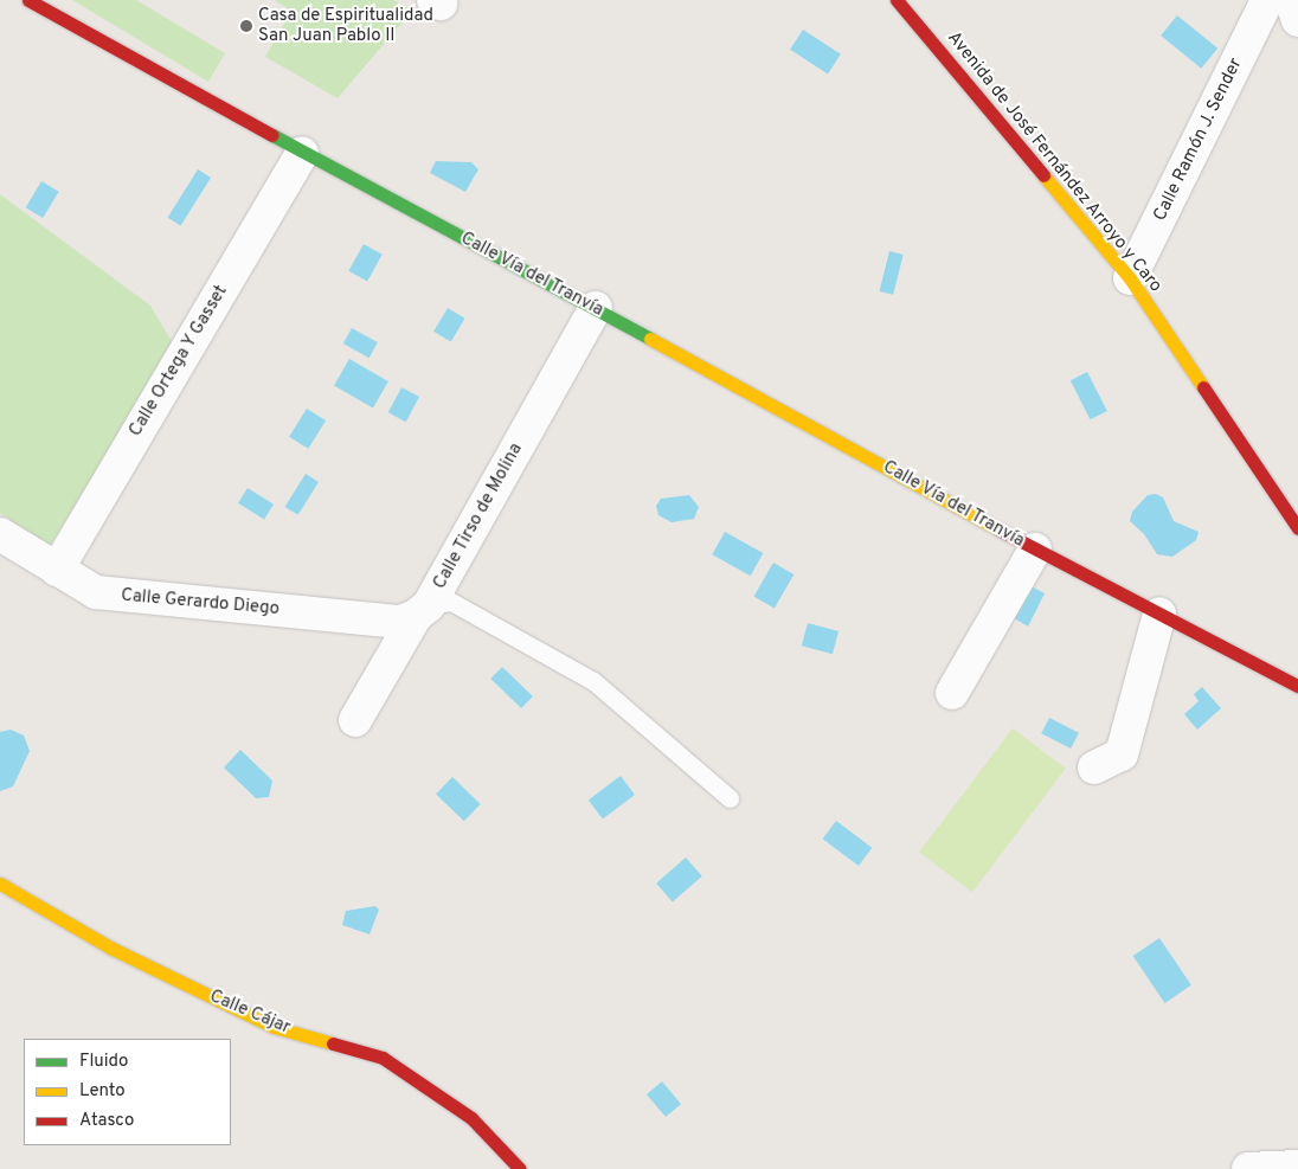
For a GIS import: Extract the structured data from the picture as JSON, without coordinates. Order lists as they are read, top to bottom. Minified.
{"streets":{"street":["Calle Ramón J. Sender","Avenida de José Fernández Arroyo y Caro","Calle Vía del Tranvía","Calle Ortega Y Gasset","Calle Tirso de Molina","Calle Gerardo Diego","Calle Cájar"]},"crossings":[["Calle Ramón J. Sender","Avenida de José Fernández Arroyo y Caro"],["Calle Vía del Tranvía","Calle Ortega Y Gasset"],["Calle Vía del Tranvía","Calle Tirso de Molina"],["Calle Ortega Y Gasset","Calle Gerardo Diego"],["Calle Tirso de Molina","Calle Gerardo Diego"]],"places":["Casa de Espiritualidad San Juan Pablo II"],"legend":["Fluido","Lento","Atasco"]}
